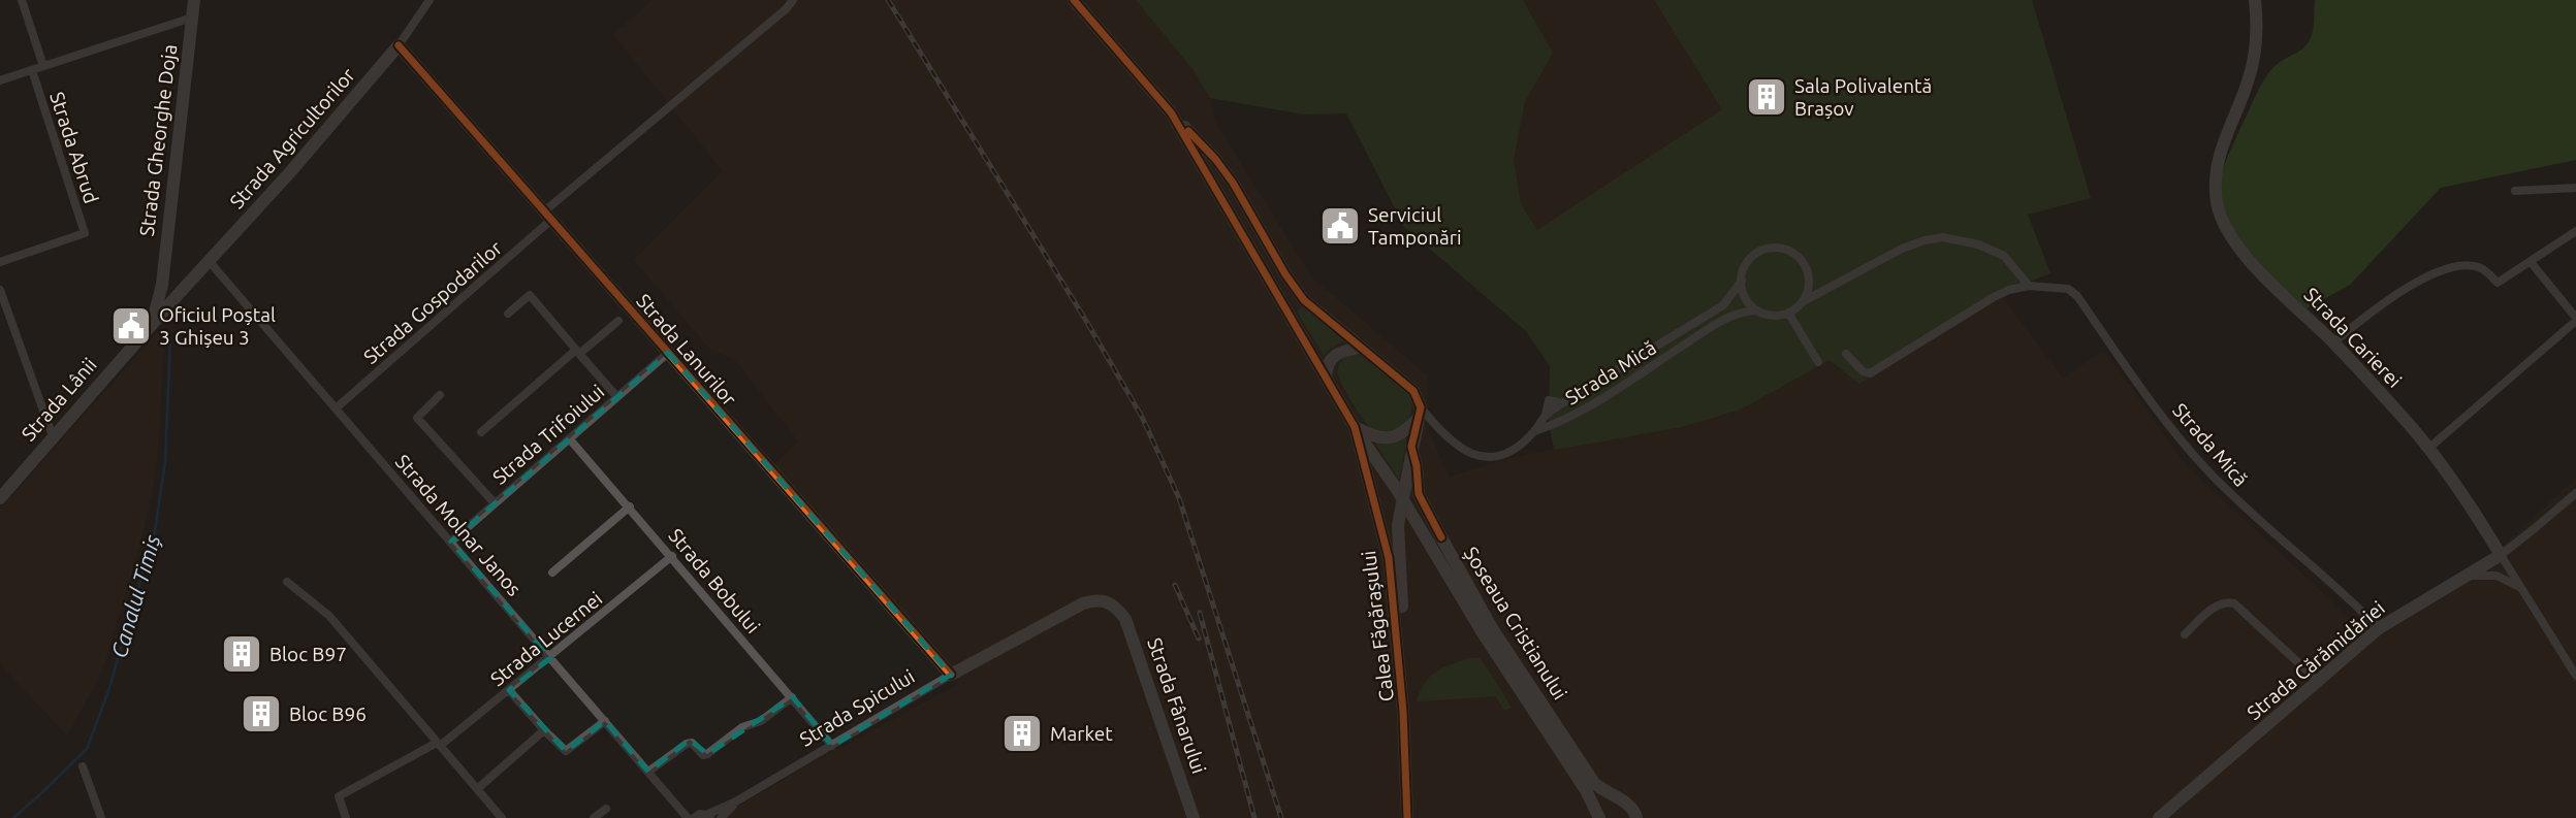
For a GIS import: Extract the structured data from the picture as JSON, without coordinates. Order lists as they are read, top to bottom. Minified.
{"streets":{"main road":["Calea Făgărașului"],"street":["Strada Agricultorilor","Strada Gheorghe Doja","Strada Abrud","Strada Gospodarilor","Strada Carierei","Strada Lanurilor","Strada Mică","Strada Lânii","Strada Trifoiului","Strada Molnar Janos","Strada Bobului","Șoseaua Cristianului","Strada Lucernei","Strada Cărămidăriei","Strada Fânarului","Strada Spicului"]},"crossings":[["Strada Agricultorilor","Strada Lanurilor"],["Strada Agricultorilor","Strada Lânii"],["Strada Agricultorilor","Strada Molnar Janos"],["Strada Gheorghe Doja","Strada Lânii"],["Strada Gospodarilor","Strada Lanurilor"],["Strada Gospodarilor","Strada Molnar Janos"],["Strada Carierei","Strada Cărămidăriei"],["Strada Lanurilor","Strada Trifoiului"],["Strada Lanurilor","Strada Spicului"],["Strada Mică","Strada Cărămidăriei"],["Strada Trifoiului","Strada Molnar Janos"],["Strada Trifoiului","Strada Bobului"],["Strada Molnar Janos","Strada Lucernei"],["Strada Bobului","Strada Lucernei"],["Strada Bobului","Strada Spicului"],["Șoseaua Cristianului","Calea Făgărașului"],["Strada Fânarului","Strada Spicului"]],"water":["Canalul Timiș"],"places":{"building":["Sala Polivalentă Brașov","Bloc B97","Bloc B96","Market"],"public building":["Serviciul Tamponări","Oficiul Poștal 3 Ghișeu 3"]}}
